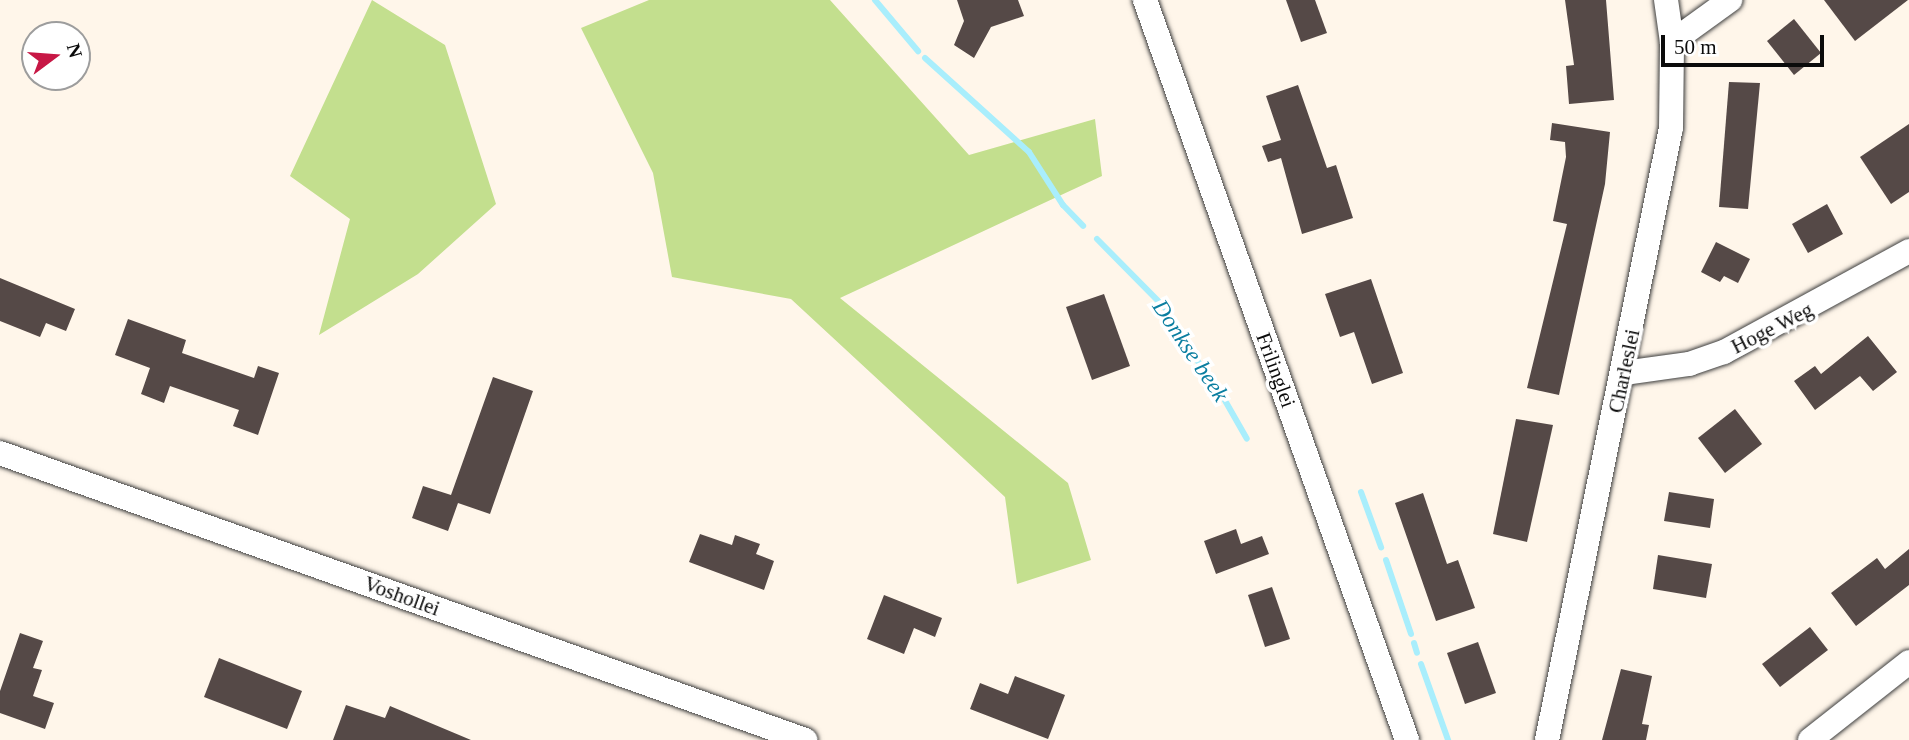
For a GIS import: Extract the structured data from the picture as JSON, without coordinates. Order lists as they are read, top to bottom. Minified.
{"streets":{"street":["Hoge Weg","Frilinglei","Charleslei","Voshollei"]},"crossings":[["Hoge Weg","Charleslei"]],"water":["Donkse beek"],"scale_bar":"50 m","north":"right"}
